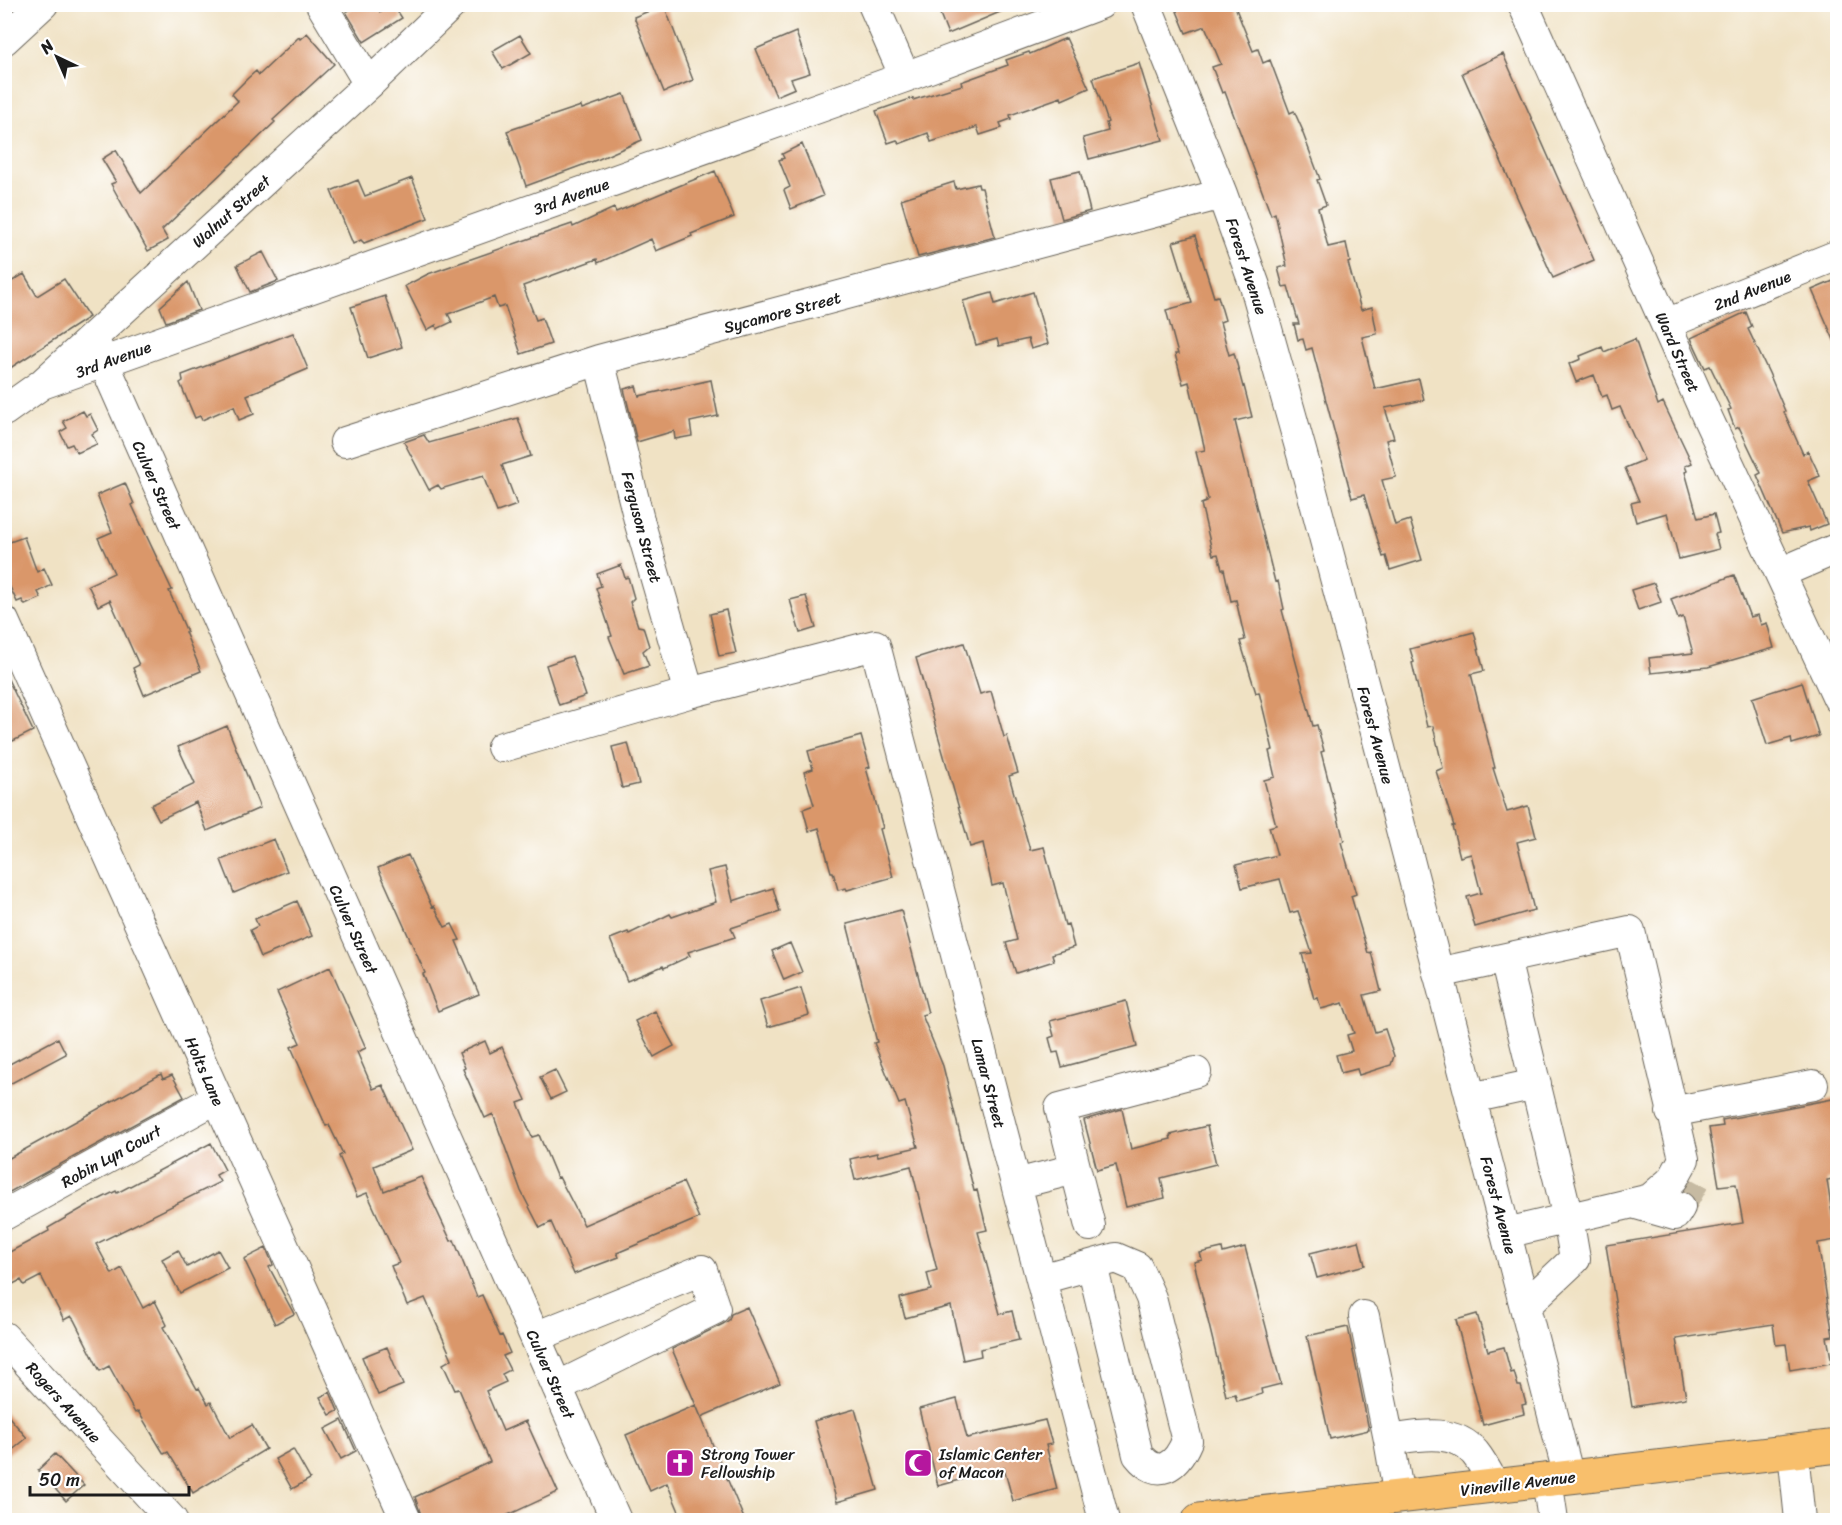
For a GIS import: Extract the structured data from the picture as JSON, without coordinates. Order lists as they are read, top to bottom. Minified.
{"streets":{"main road":["Vineville Avenue"],"street":["3rd Avenue","Walnut Street","Forest Avenue","2nd Avenue","Sycamore Street","Ward Street","Culver Street","Ferguson Street","Holts Lane","Lamar Street","Robin Lyn Court","Rogers Avenue"]},"crossings":[["3rd Avenue","Walnut Street"],["3rd Avenue","Culver Street"],["Walnut Street","Culver Street"],["Forest Avenue","Sycamore Street"],["Forest Avenue","Vineville Avenue"],["2nd Avenue","Ward Street"],["Sycamore Street","Ferguson Street"],["Ferguson Street","Lamar Street"],["Holts Lane","Robin Lyn Court"]],"places":{"church":["Strong Tower Fellowship"],"mosque":["Islamic Center of Macon"]},"scale_bar":"50 m","north":"top left"}
